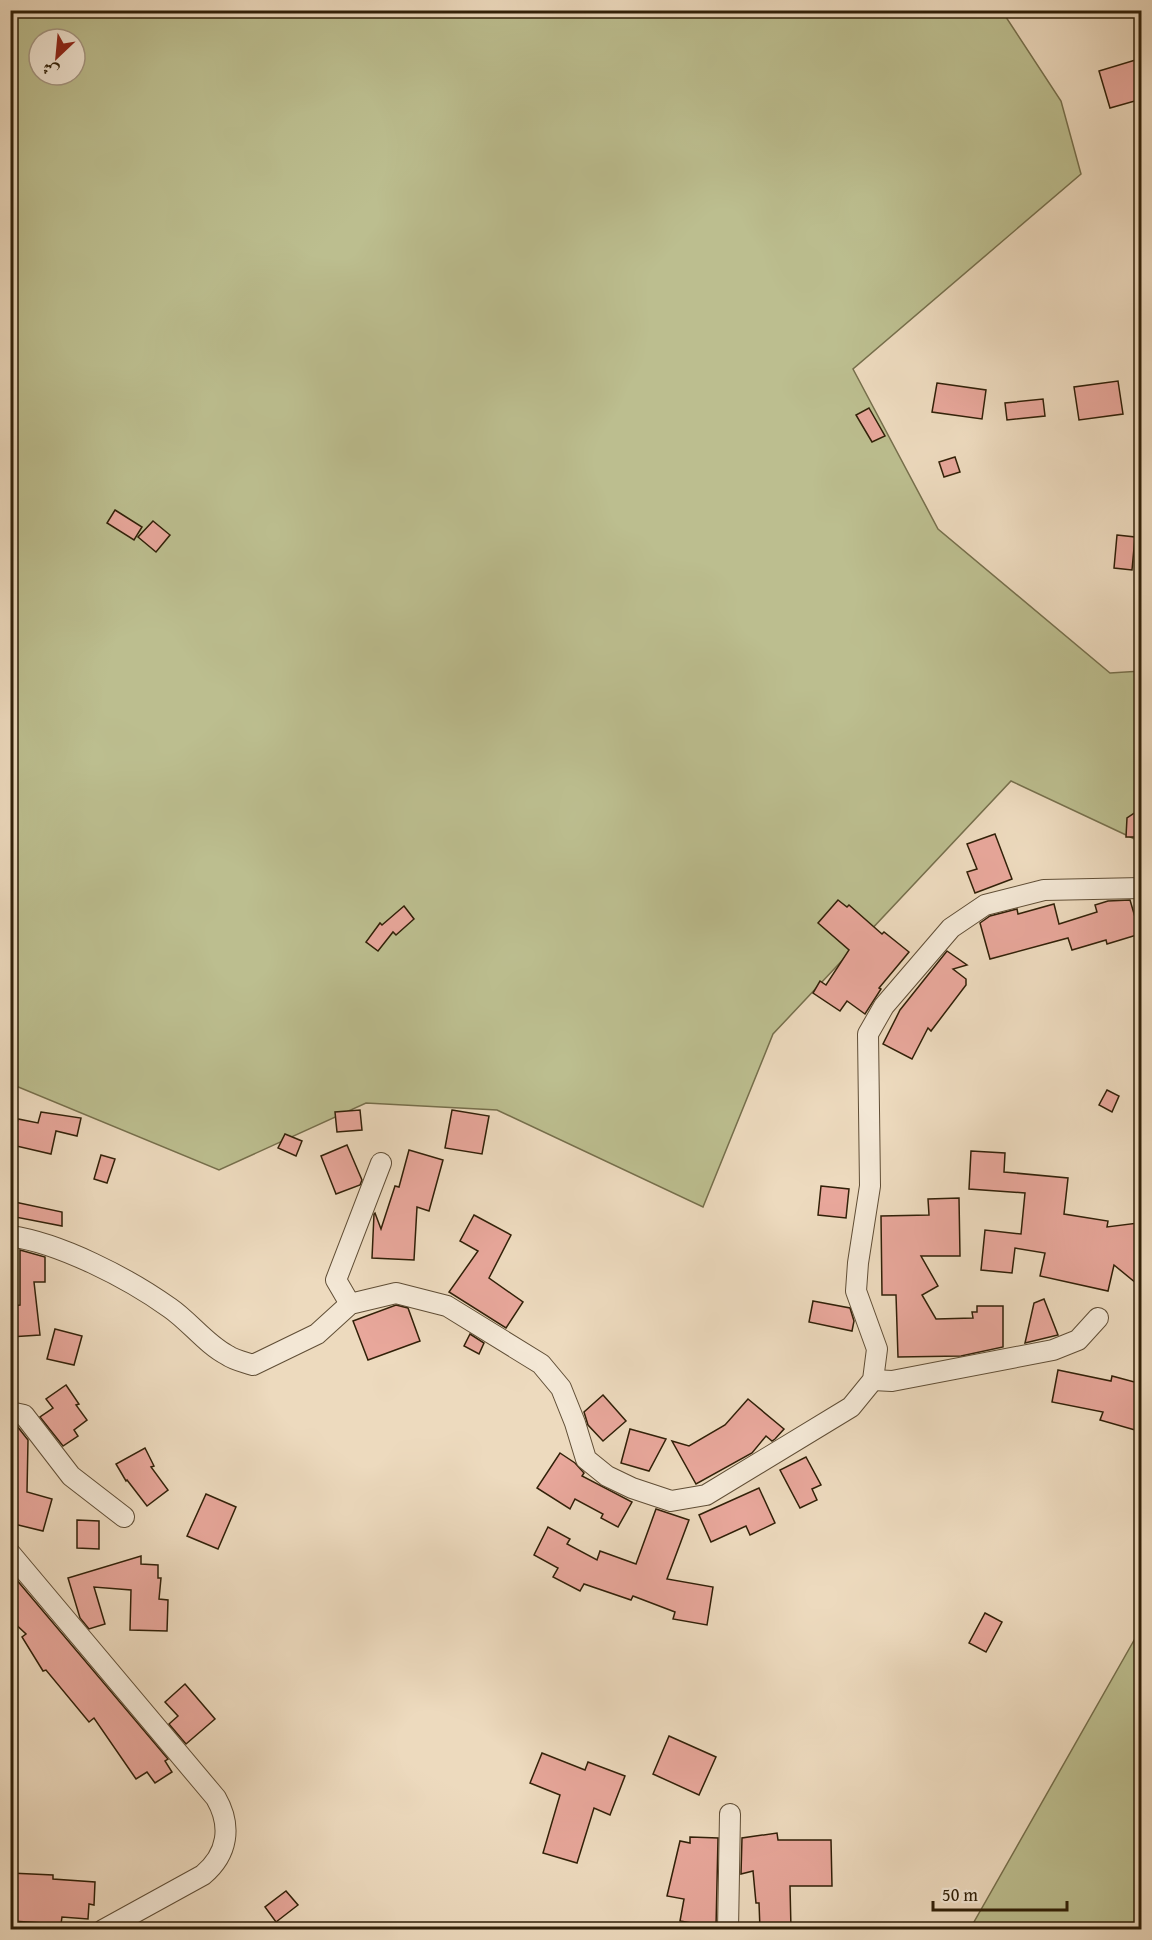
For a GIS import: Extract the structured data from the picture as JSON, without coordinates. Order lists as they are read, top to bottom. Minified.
{"scale_bar":"50 m","north":"bottom left"}
